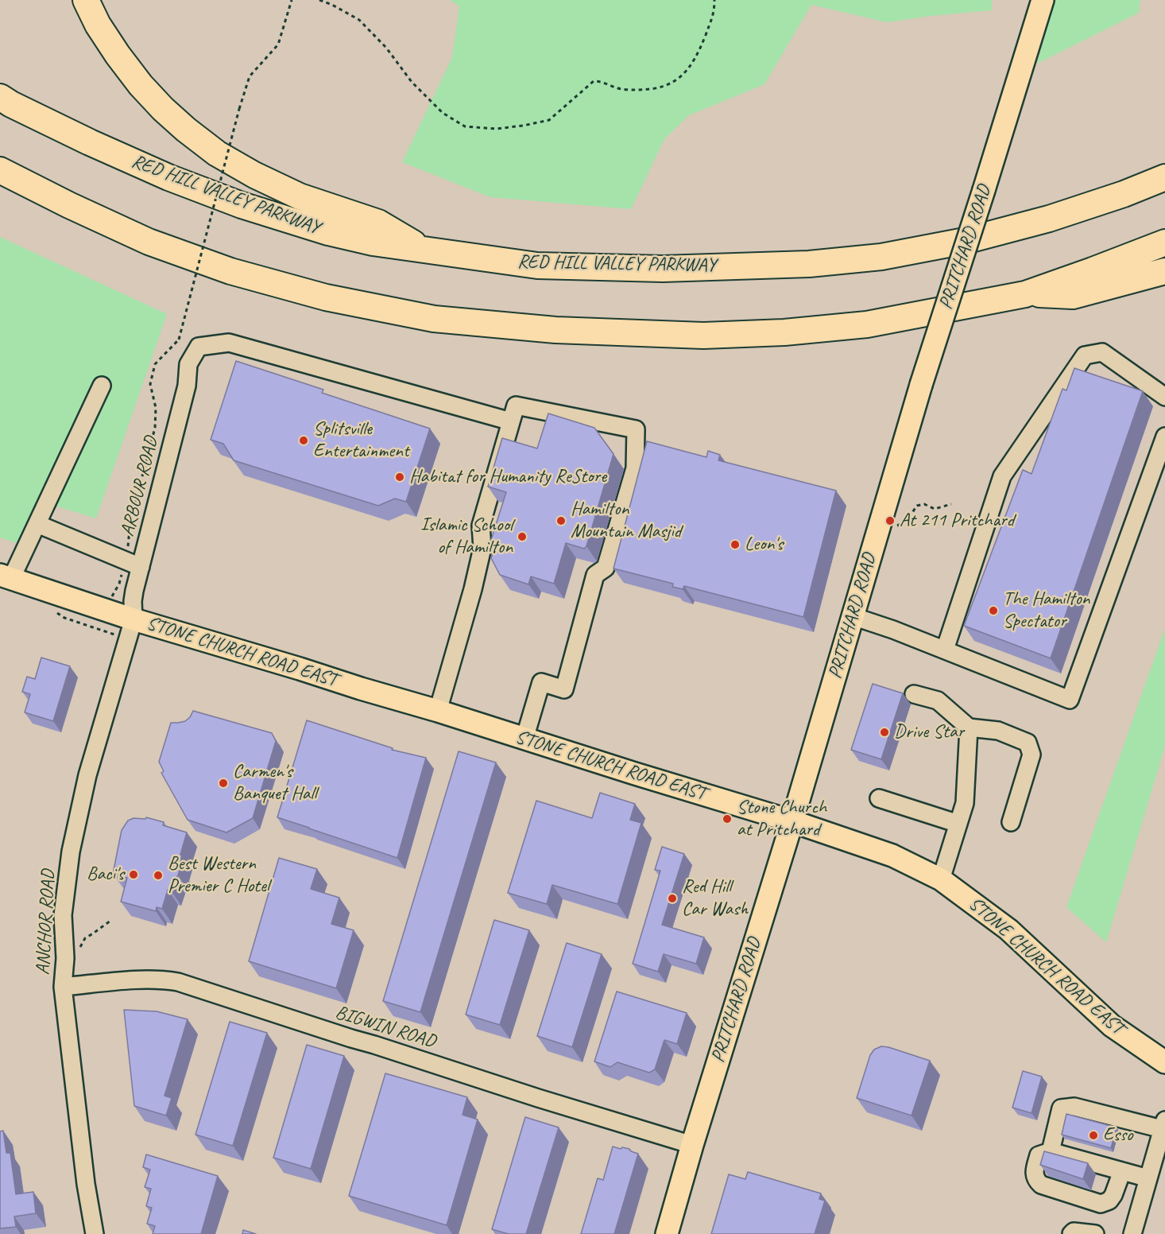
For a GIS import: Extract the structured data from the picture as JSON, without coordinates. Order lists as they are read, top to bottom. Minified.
{"streets":{"highway":["RED HILL VALLEY PARKWAY"],"main road":["PRITCHARD ROAD","STONE CHURCH ROAD EAST"],"street":["ARBOUR ROAD","ANCHOR ROAD","BIGWIN ROAD"]},"crossings":[["PRITCHARD ROAD","STONE CHURCH ROAD EAST"],["PRITCHARD ROAD","BIGWIN ROAD"],["ARBOUR ROAD","STONE CHURCH ROAD EAST"],["ARBOUR ROAD","ANCHOR ROAD"],["STONE CHURCH ROAD EAST","ANCHOR ROAD"],["ANCHOR ROAD","BIGWIN ROAD"]],"places":["Splitsville Entertainment","Habitat for Humanity ReStore","Hamilton Mountain Masjid","At 211 Pritchard","Islamic School of Hamilton","Leon's","The Hamilton Spectator","Drive Star","Carmen's Banquet Hall","Stone Church at Pritchard","Baci's","Best Western Premier C Hotel","Red Hill Car Wash","Esso"]}
